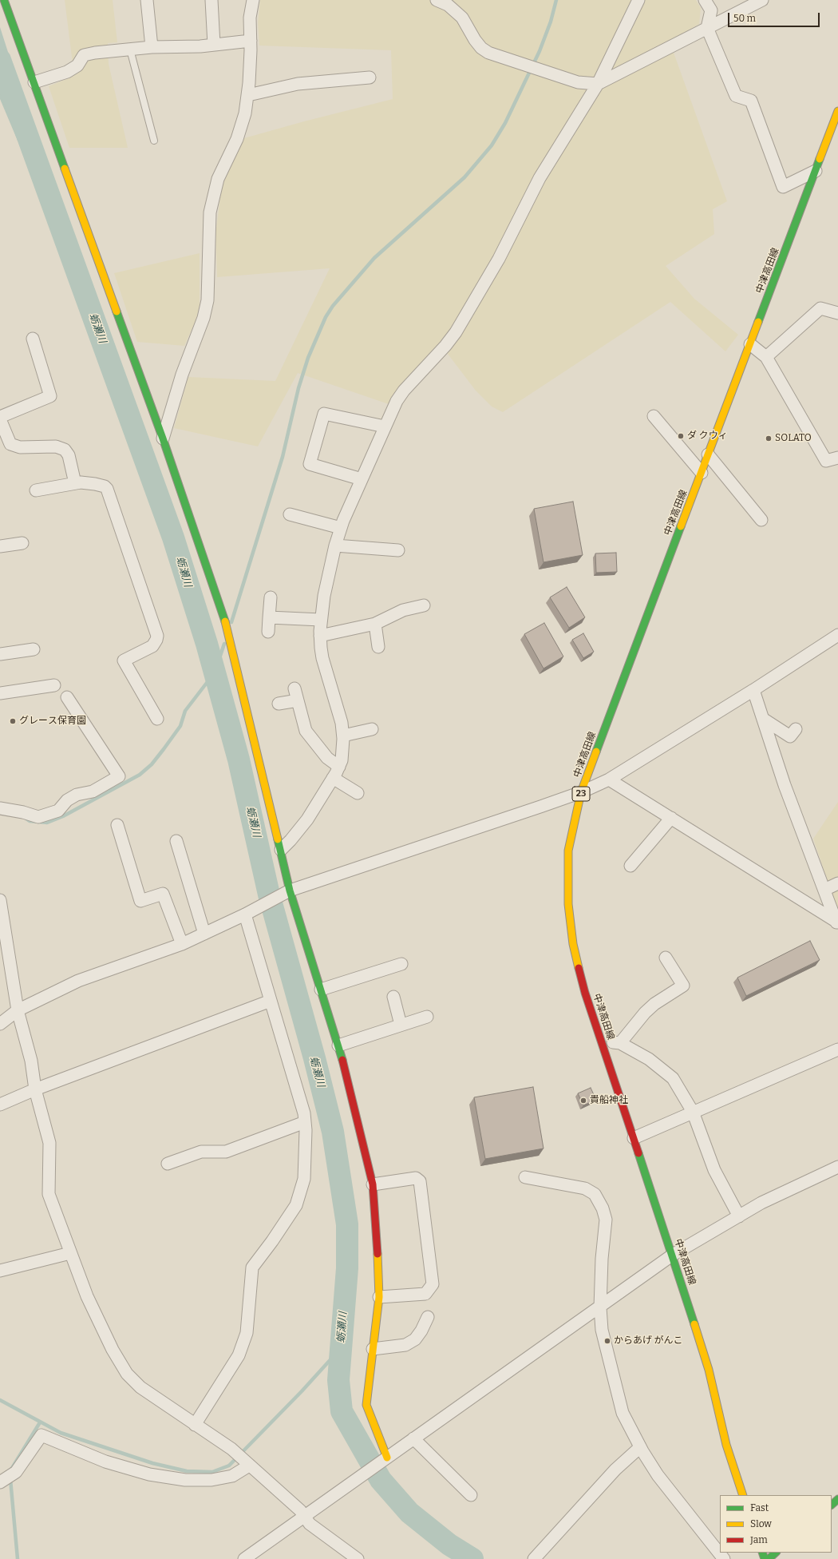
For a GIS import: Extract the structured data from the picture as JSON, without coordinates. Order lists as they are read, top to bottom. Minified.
{"streets":{"street":["中津高田線","23"]},"water":["蛎瀬川"],"places":["ダ クウィ","SOLATO","グレース保育園","貴船神社","からあげ がんこ"],"legend":["Fast","Slow","Jam"],"scale_bar":"50 m"}
